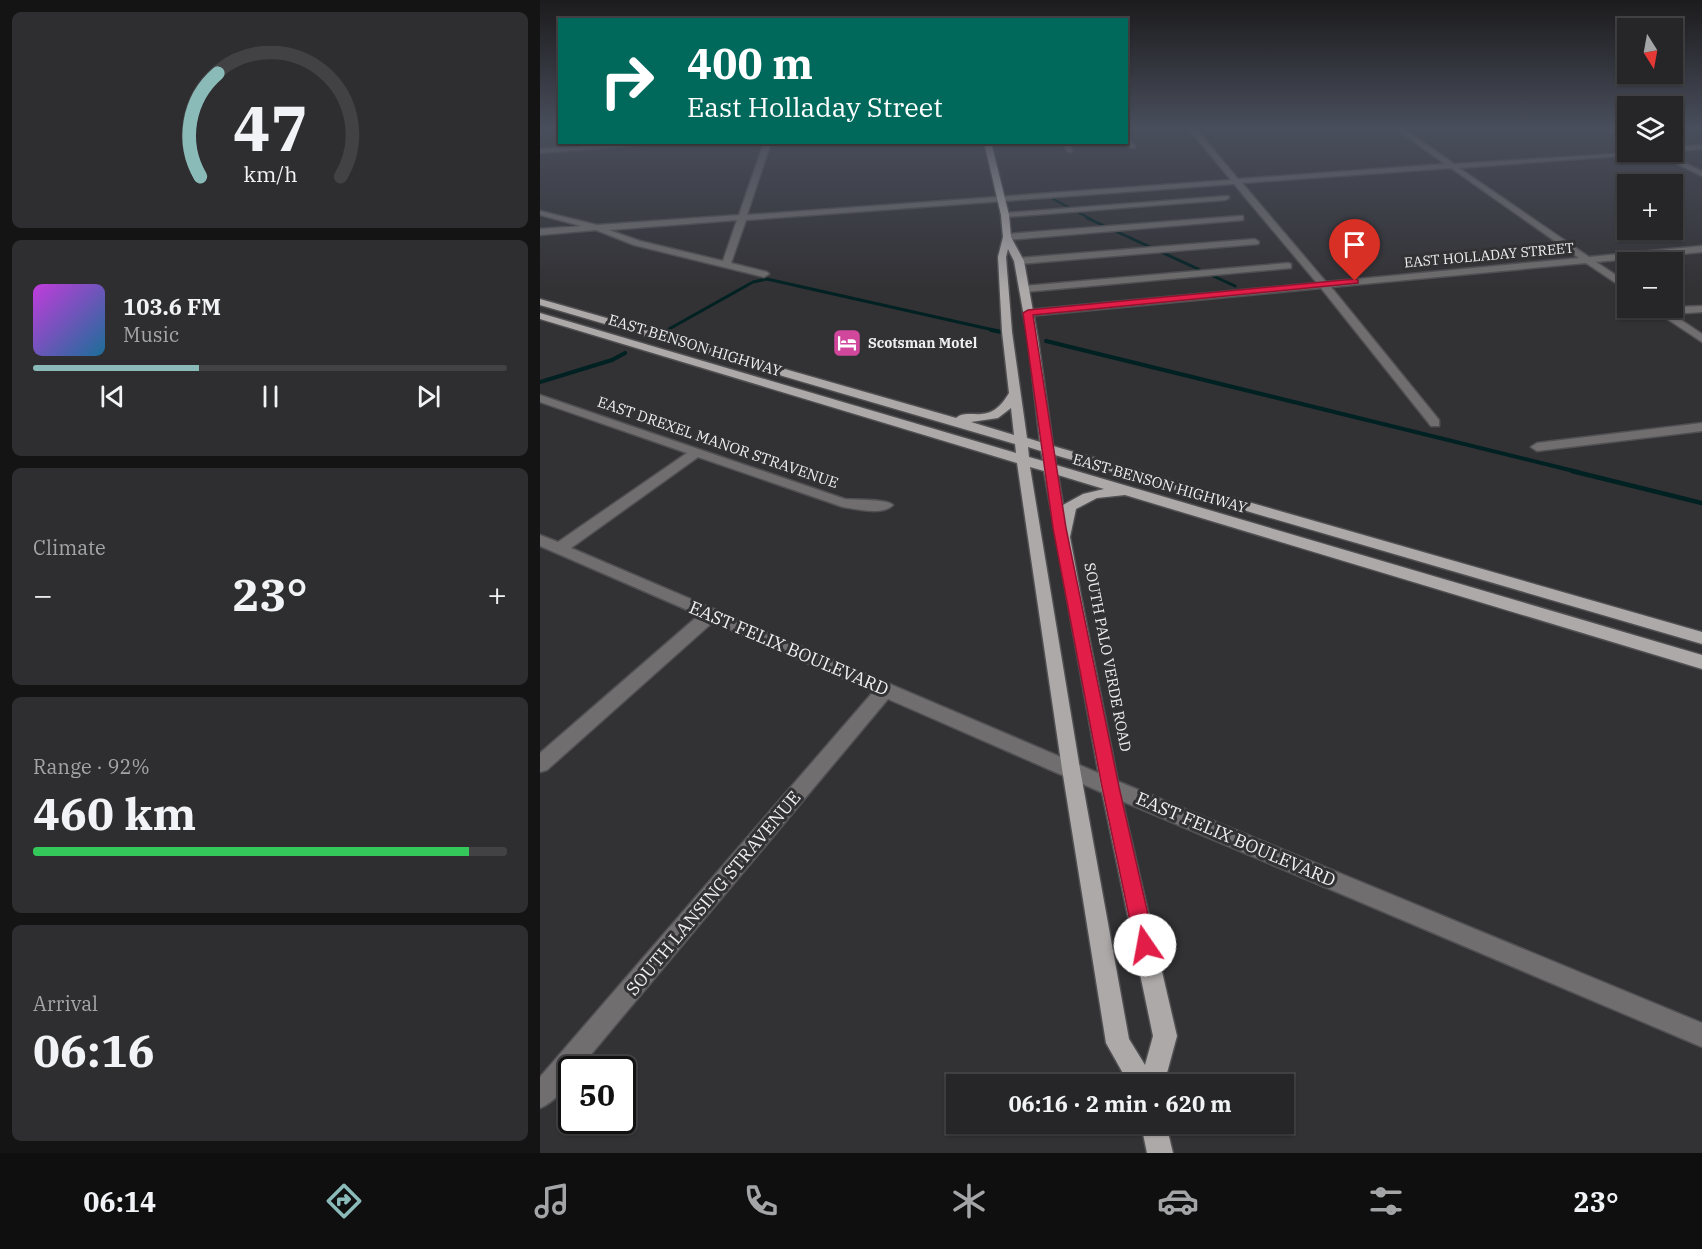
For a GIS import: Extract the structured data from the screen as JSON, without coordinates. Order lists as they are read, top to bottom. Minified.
{"streets":{"main road":["EAST BENSON HIGHWAY","SOUTH PALO VERDE ROAD"],"street":["EAST HOLLADAY STREET","EAST DREXEL MANOR STRAVENUE","EAST FELIX BOULEVARD","SOUTH LANSING STRAVENUE"]},"crossings":[["EAST HOLLADAY STREET","SOUTH PALO VERDE ROAD"],["EAST BENSON HIGHWAY","SOUTH PALO VERDE ROAD"],["EAST FELIX BOULEVARD","SOUTH PALO VERDE ROAD"],["EAST FELIX BOULEVARD","SOUTH LANSING STRAVENUE"]],"places":{"hotel":["Scotsman Motel"]},"north":"bottom","page":{"map_buttons":["+","−"],"turn":["400 m","East Holladay Street"],"song":["103.6 FM","Music"],"tile":["Climate",["Range · 92%","460 km"],["Arrival","06:16"]],"heat":["−","23°","+"],"limit":"50","trip":"06:16 · 2 min · 620 m","tabs":["06:14","23°"],"gauge":["47","km/h"]}}
